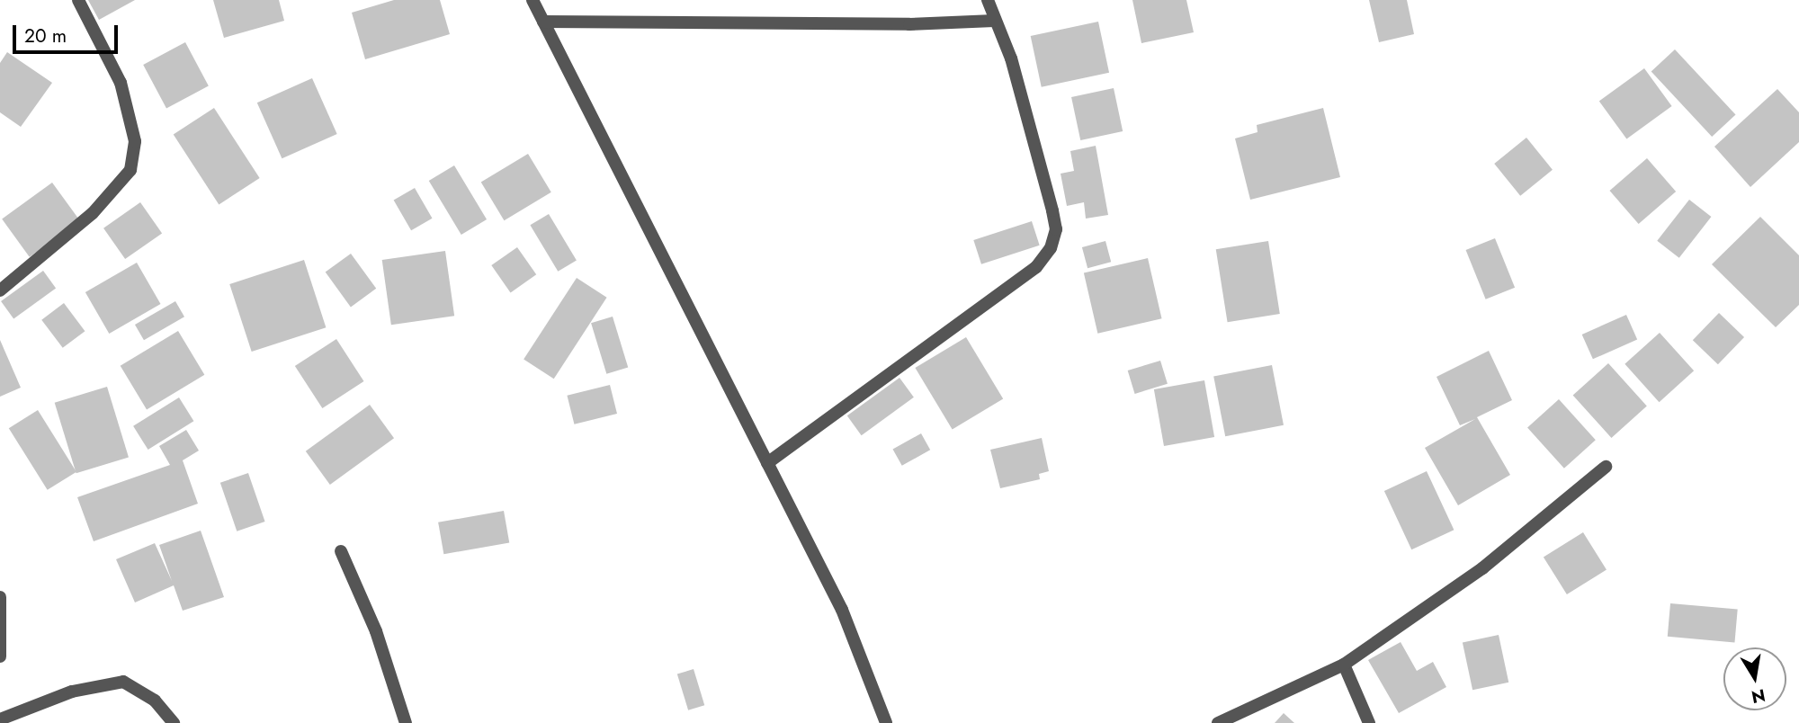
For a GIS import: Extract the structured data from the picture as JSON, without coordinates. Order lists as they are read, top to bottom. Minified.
{"scale_bar":"20 m","north":"bottom"}
